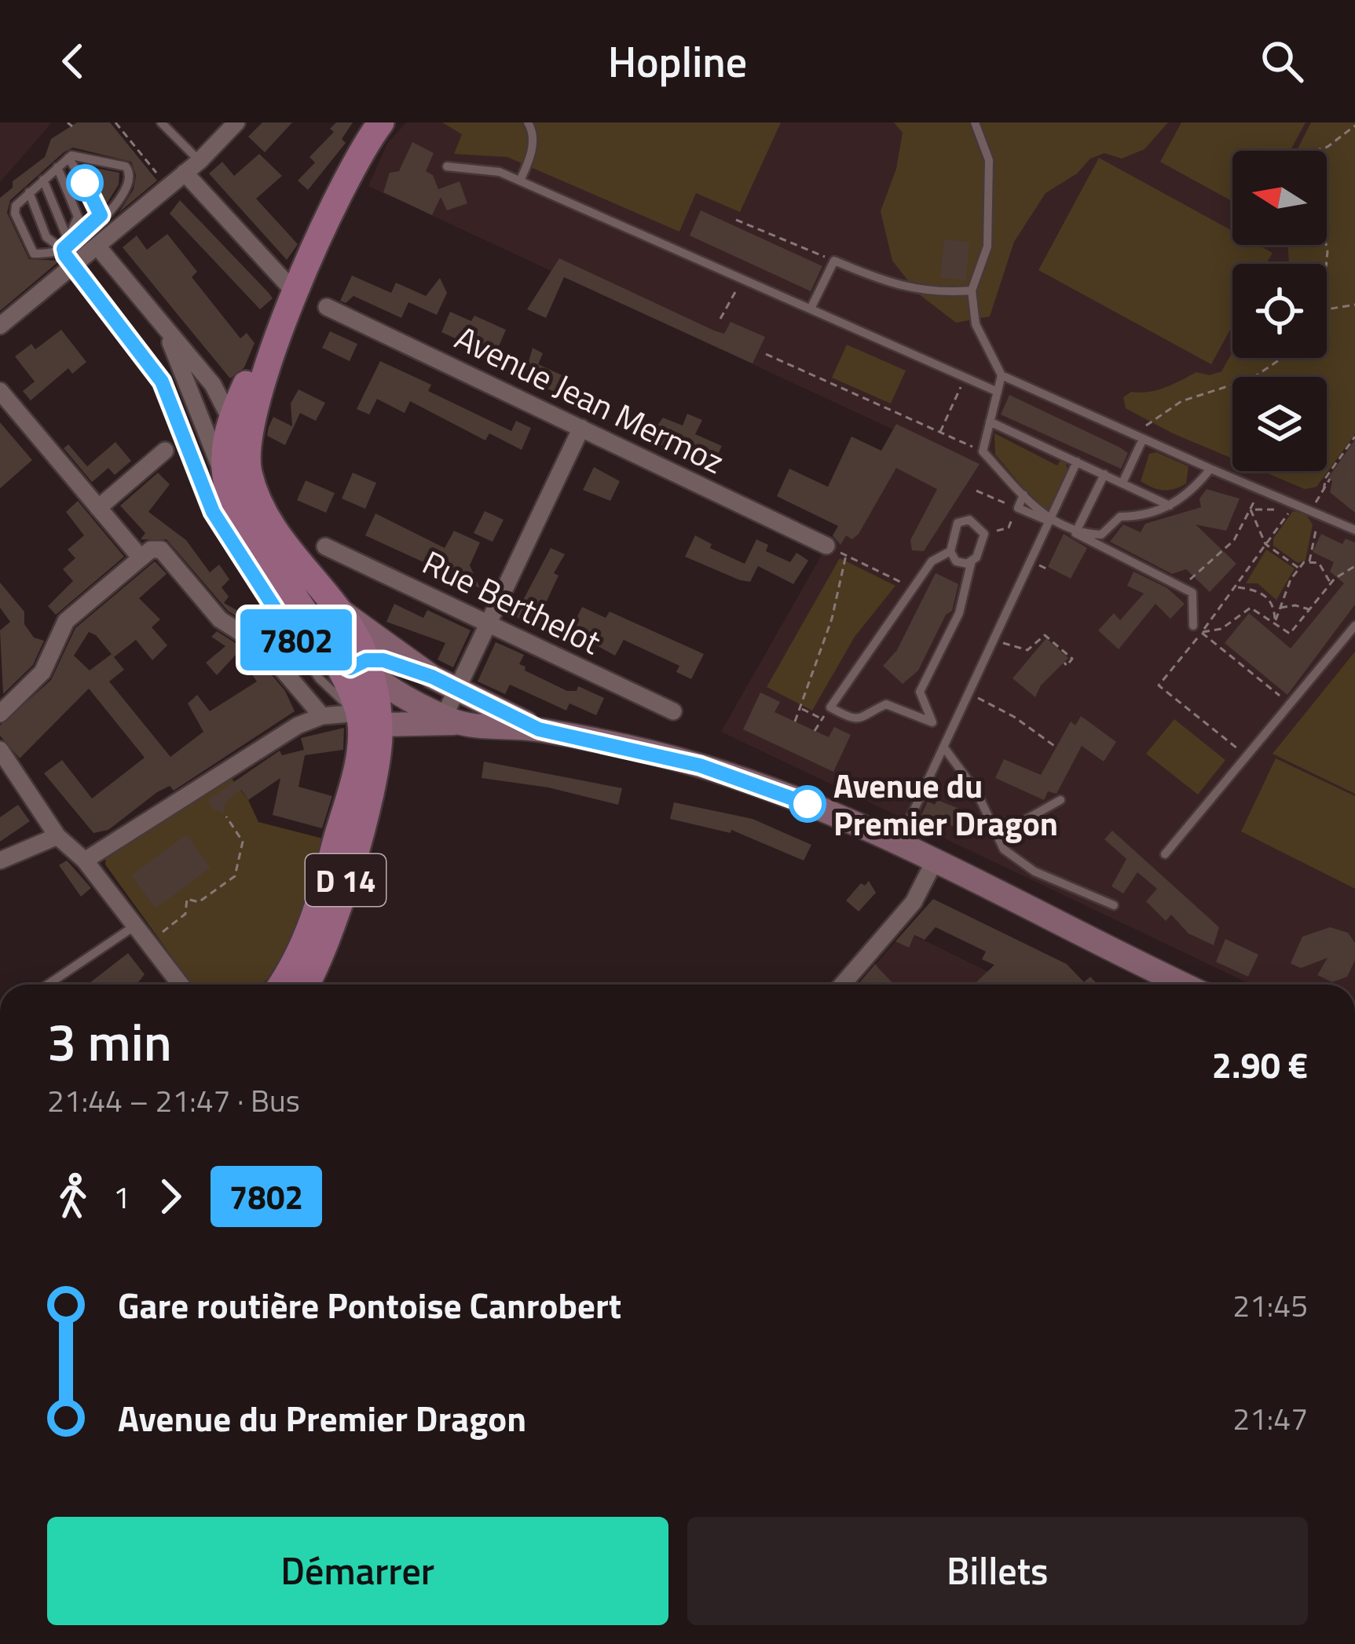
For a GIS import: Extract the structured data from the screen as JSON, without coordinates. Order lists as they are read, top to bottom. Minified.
{"streets":{"main road":["D 14"],"street":["Avenue Jean Mermoz","Rue Berthelot"]},"places":["Avenue du Premier Dragon"],"lines":["bus line 7802"],"north":"left","page":{"header":"Hopline","on_map":"7802","heading":["3 min","21:44 – 21:47 · Bus","2.90 €"],"legs":["1","7802"],"list":[{"name":"Gare routière Pontoise Canrobert","value":"21:45"},{"name":"Avenue du Premier Dragon","value":"21:47"}],"buttons":["Démarrer","Billets"]}}
